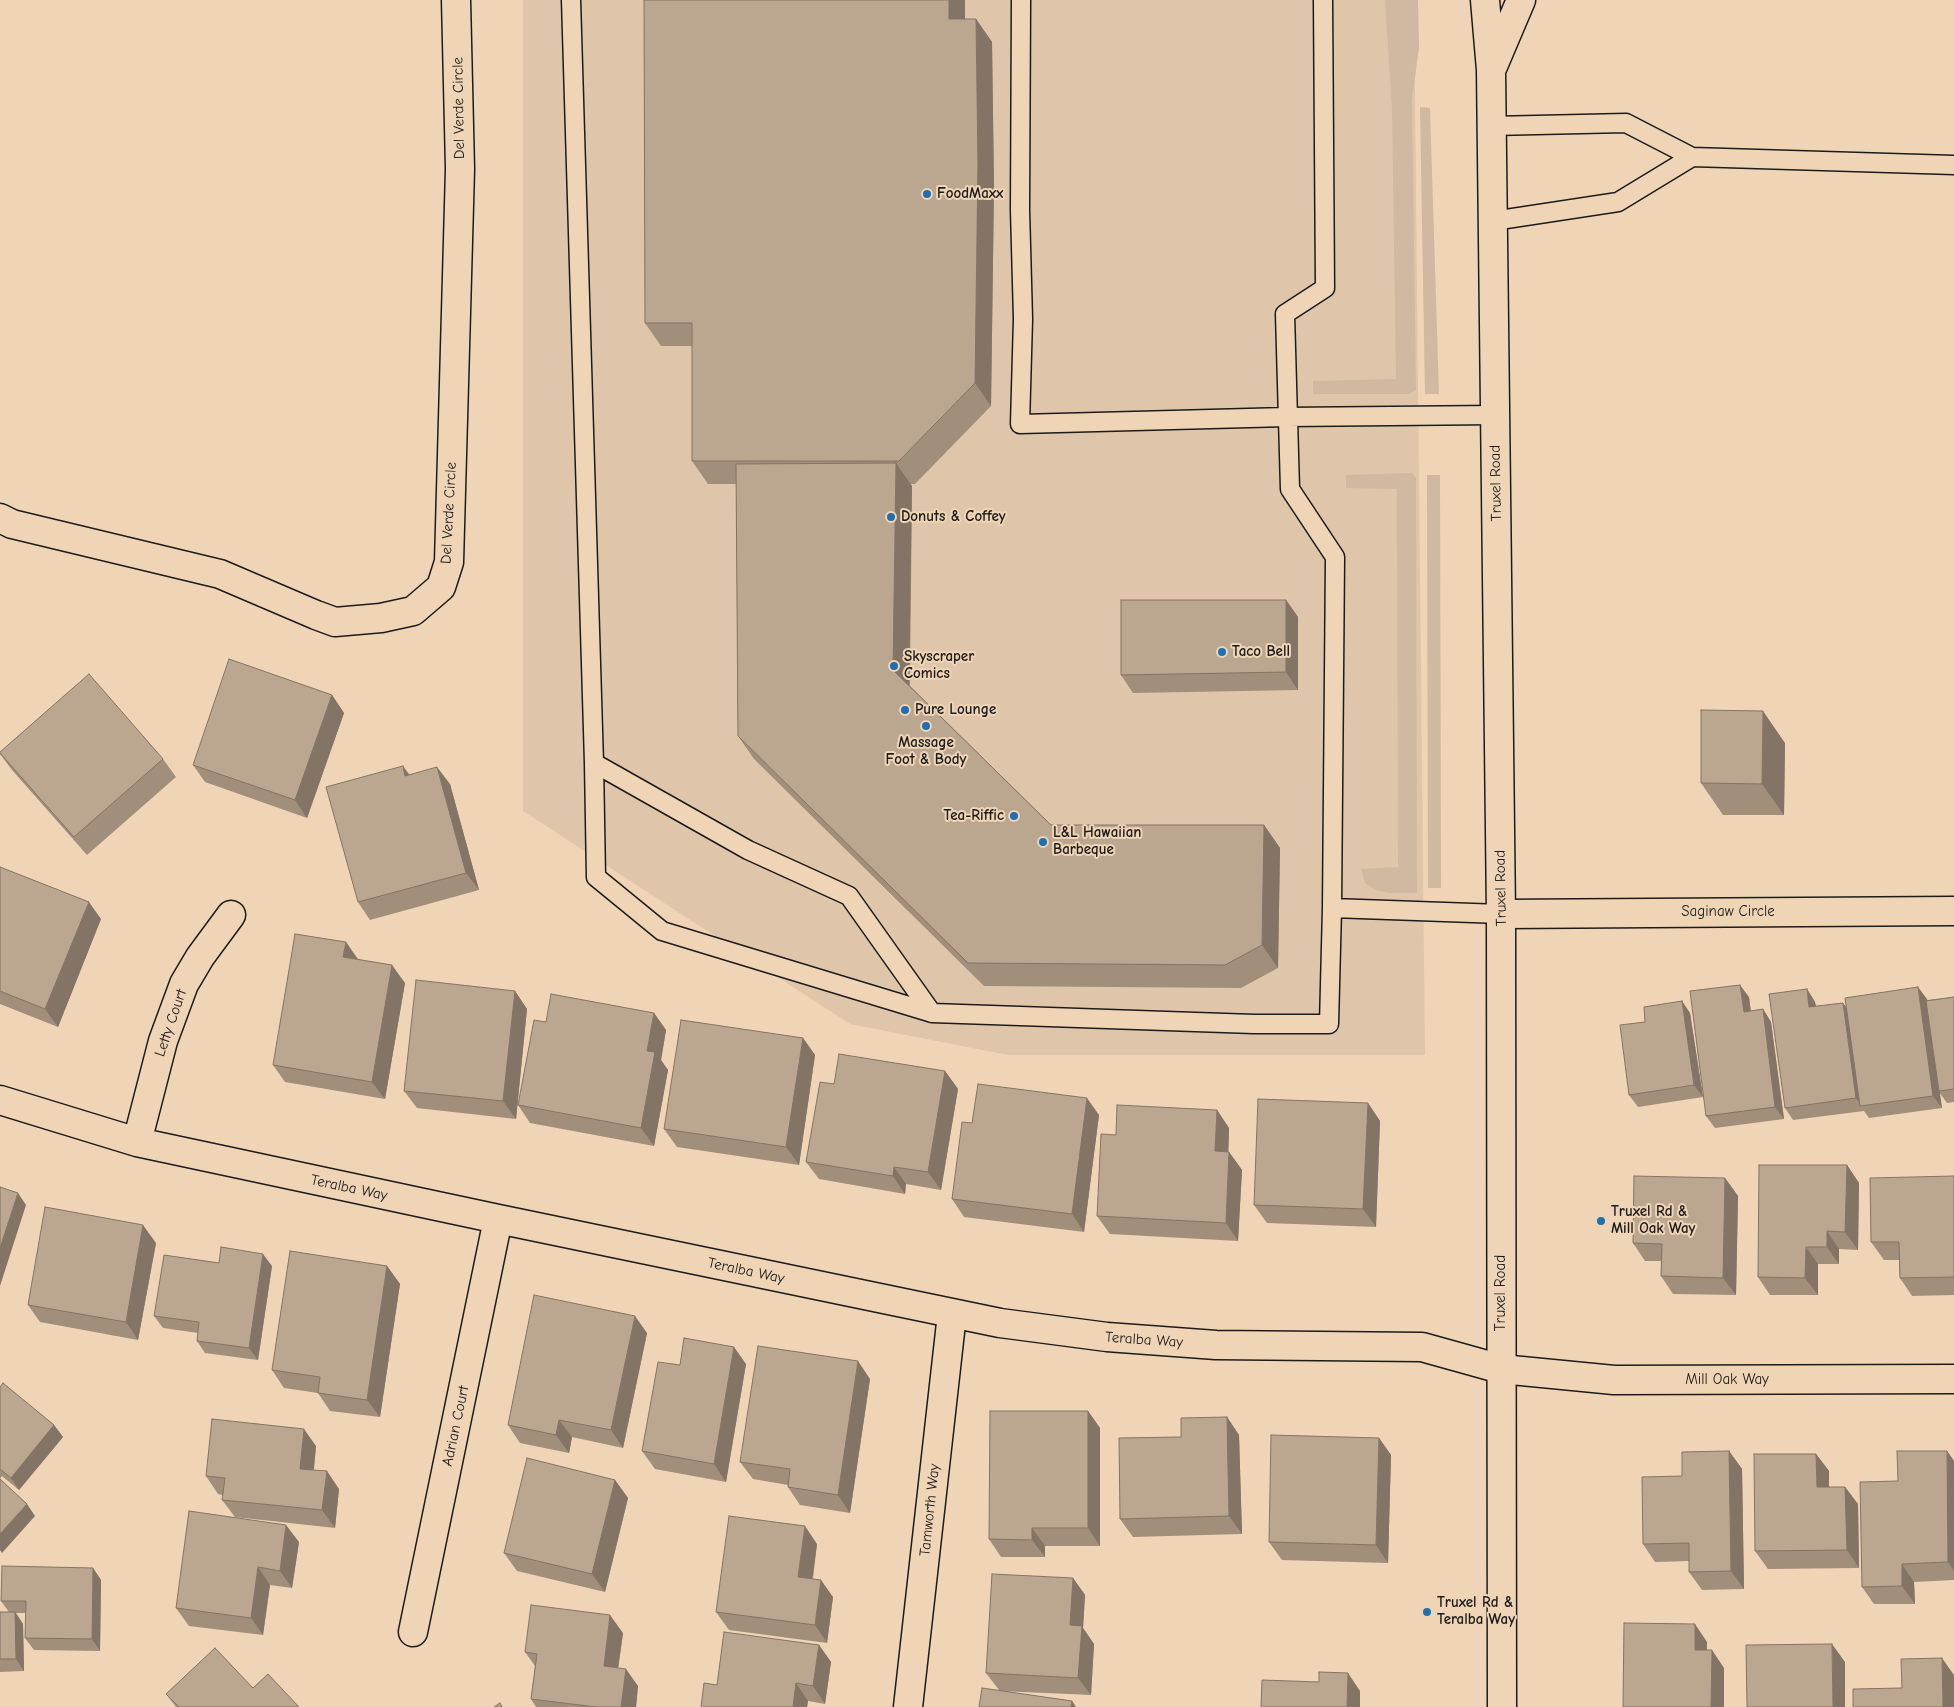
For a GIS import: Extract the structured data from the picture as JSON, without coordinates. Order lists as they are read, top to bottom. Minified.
{"streets":{"street":["Del Verde Circle","Truxel Road","Saginaw Circle","Letty Court","Teralba Way","Mill Oak Way","Adrian Court","Tamworth Way"]},"crossings":[["Truxel Road","Saginaw Circle"],["Truxel Road","Teralba Way"],["Truxel Road","Mill Oak Way"],["Letty Court","Teralba Way"],["Teralba Way","Mill Oak Way"],["Teralba Way","Adrian Court"],["Teralba Way","Tamworth Way"]],"places":["FoodMaxx","Donuts & Coffey","Taco Bell","Skyscraper Comics","Pure Lounge","Massage Foot & Body","Tea-Riffic","L&L Hawaiian Barbeque","Truxel Rd & Mill Oak Way","Truxel Rd & Teralba Way"]}
